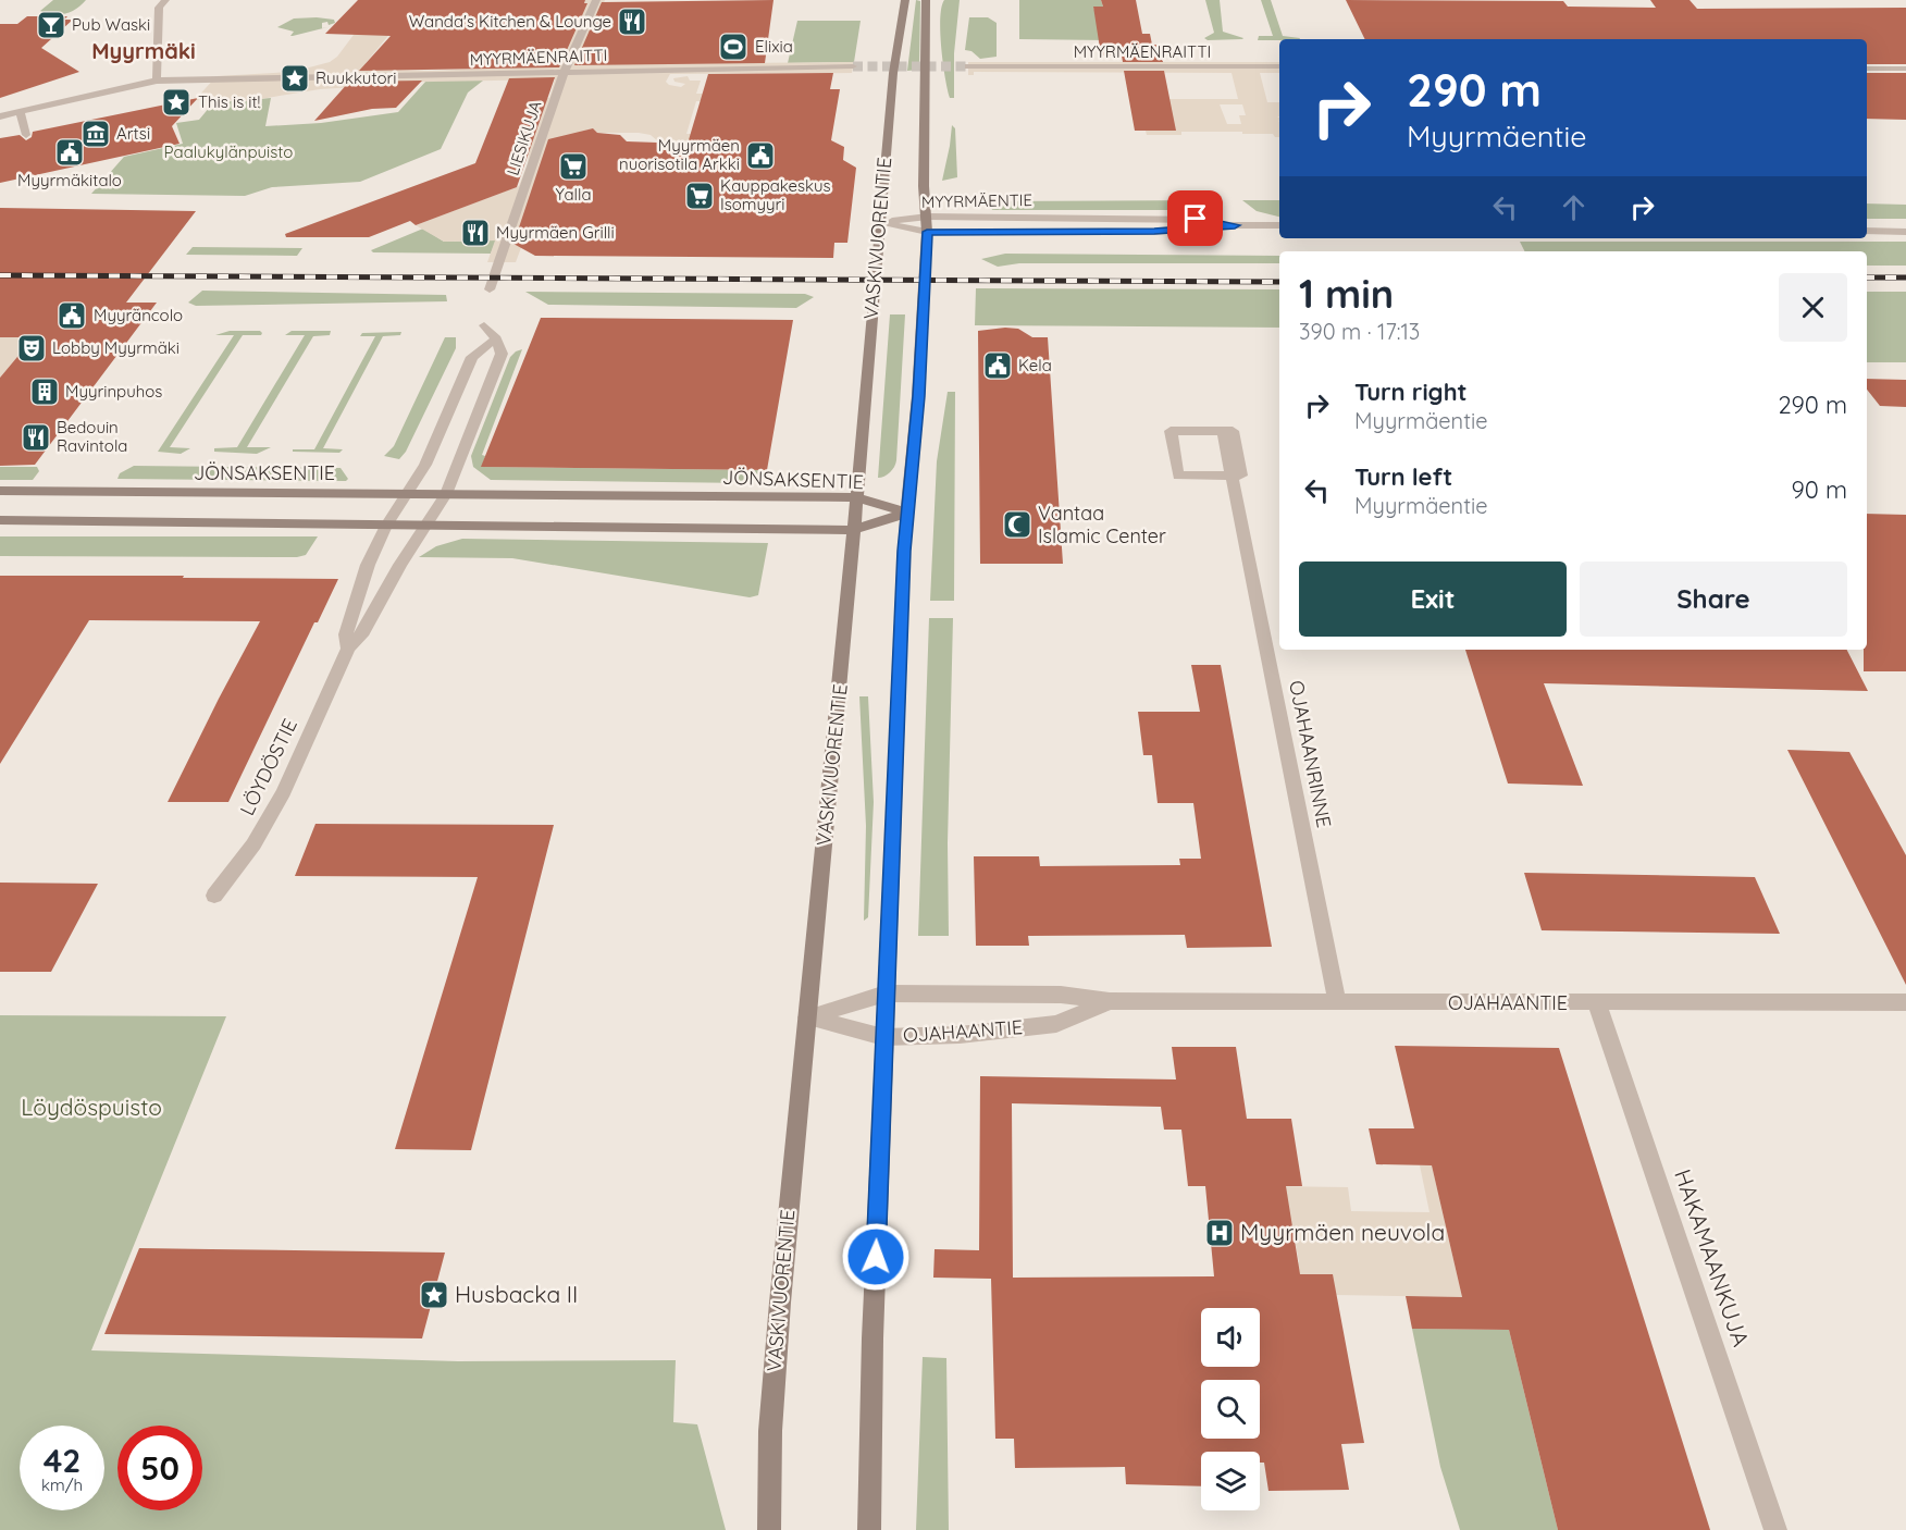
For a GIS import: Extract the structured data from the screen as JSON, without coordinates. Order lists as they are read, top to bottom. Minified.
{"streets":{"main road":["VASKIVUORENTIE","JÖNSAKSENTIE"],"street":["MYYRMÄENRAITTI","LIESIKUJA","MYYRMÄENTIE","OJAHAANRINNE","LÖYDÖSTIE","OJAHAANTIE","HAKAMAANKUJA"]},"crossings":[["MYYRMÄENRAITTI","LIESIKUJA"],["MYYRMÄENTIE","VASKIVUORENTIE"],["VASKIVUORENTIE","JÖNSAKSENTIE"],["VASKIVUORENTIE","OJAHAANTIE"],["OJAHAANRINNE","OJAHAANTIE"],["OJAHAANTIE","HAKAMAANKUJA"]],"districts":["Myyrmäki"],"parks":["Paalukylänpuisto","Löydöspuisto"],"places":{"restaurant":["Wanda's Kitchen & Lounge","Myyrmäen Grilli","Bedouin Ravintola"],"bar":["Pub Waski"],"sports":["Elixia"],"place":["Ruukkutori","This is it!","Husbacka II"],"museum":["Artsi"],"public building":["Myyrmäkitalo","Myyrmäen nuorisotila Arkki","Myyräncolo","Kela"],"supermarket":["Yalla","Kauppakeskus Isomyyri"],"theatre":["Lobby Myyrmäki"],"building":["Myyrinpuhos"],"mosque":["Vantaa Islamic Center"],"hospital":["Myyrmäen neuvola"]},"page":{"turn":["290 m","Myyrmäentie"],"heading":["1 min","390 m · 17:13"],"list":[{"name":"Turn right","note":"Myyrmäentie","value":"290 m"},{"name":"Turn left","note":"Myyrmäentie","value":"90 m"}],"buttons":["Exit","Share"],"speed":"42 km/h","limit":"50"}}
